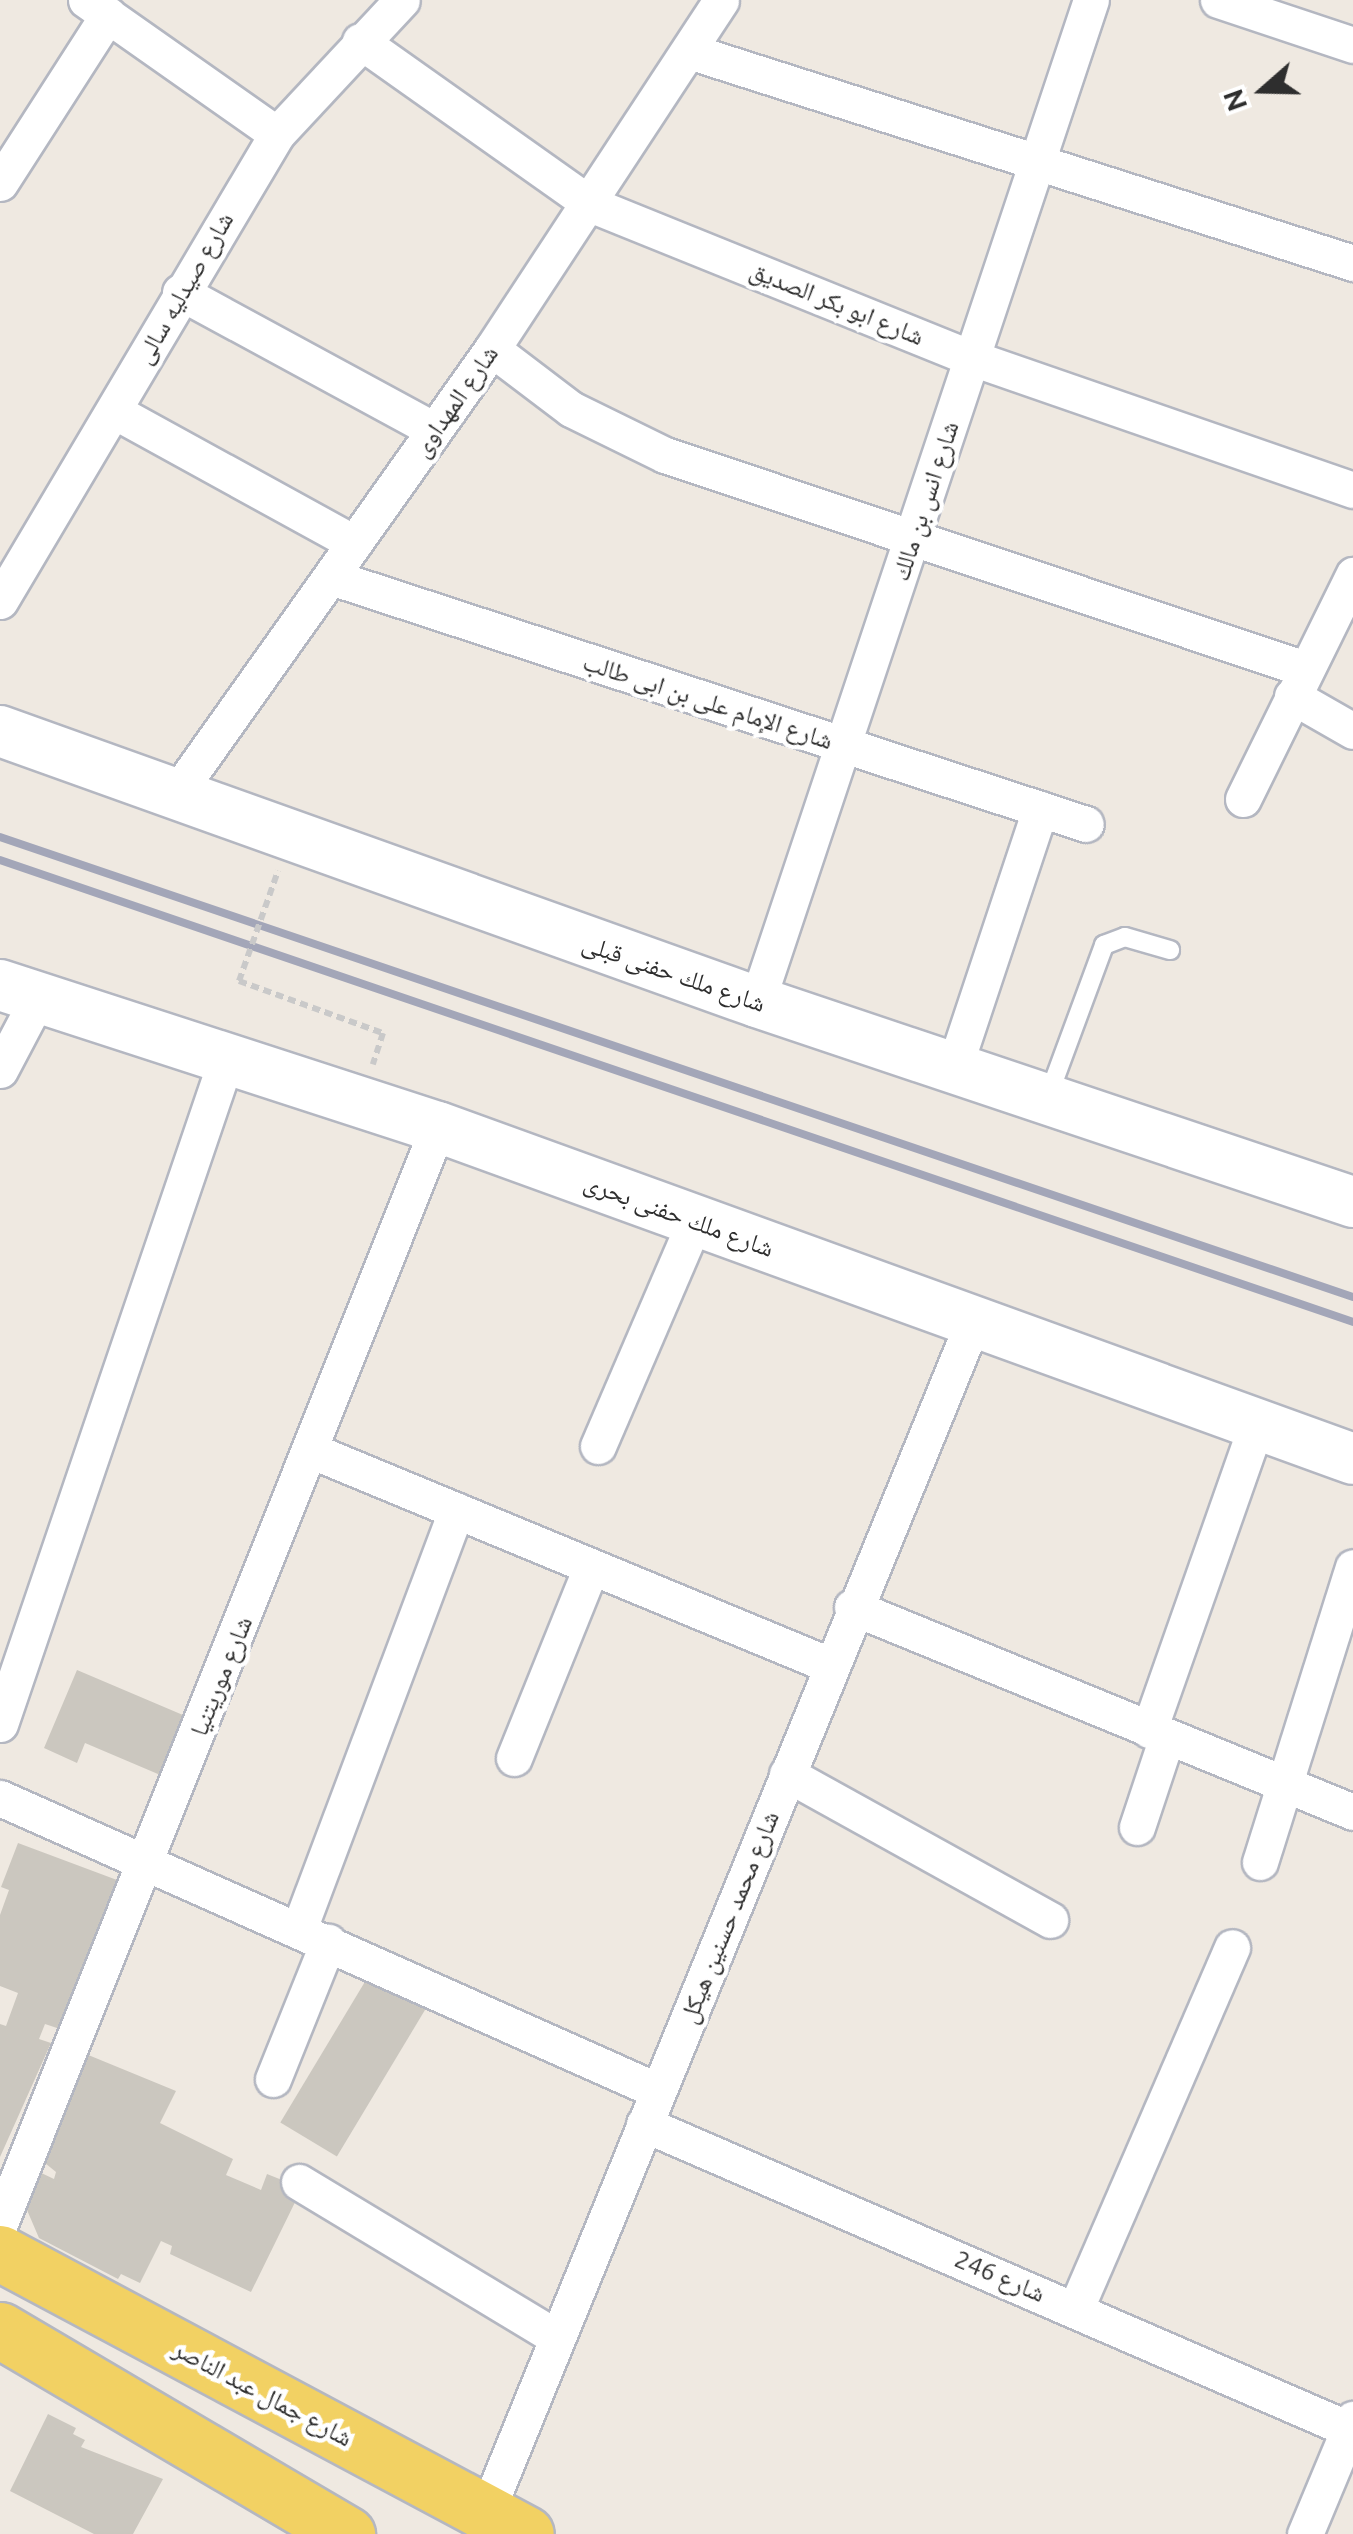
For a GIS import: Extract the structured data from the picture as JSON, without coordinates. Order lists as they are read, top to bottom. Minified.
{"streets":{"main road":["شارع جمال عبد الناصر"],"street":["شارع صيدليه سالى","شارع ابو بكر الصديق","شارع المهداوى","شارع انس بن مالك","شارع الإمام على بن ابى طالب","شارع ملك حفنى قبلى","شارع ملك حفنى بحرى","شارع موريتنيا","شارع محمد حسنين هيكل","شارع 246"]},"crossings":[["شارع صيدليه سالى","شارع ابو بكر الصديق"],["شارع ابو بكر الصديق","شارع المهداوى"],["شارع ابو بكر الصديق","شارع انس بن مالك"],["شارع المهداوى","شارع الإمام على بن ابى طالب"],["شارع المهداوى","شارع ملك حفنى قبلى"],["شارع انس بن مالك","شارع الإمام على بن ابى طالب"],["شارع انس بن مالك","شارع ملك حفنى قبلى"],["شارع ملك حفنى بحرى","شارع موريتنيا"],["شارع ملك حفنى بحرى","شارع محمد حسنين هيكل"],["شارع محمد حسنين هيكل","شارع 246"],["شارع محمد حسنين هيكل","شارع جمال عبد الناصر"]],"north":"left"}
